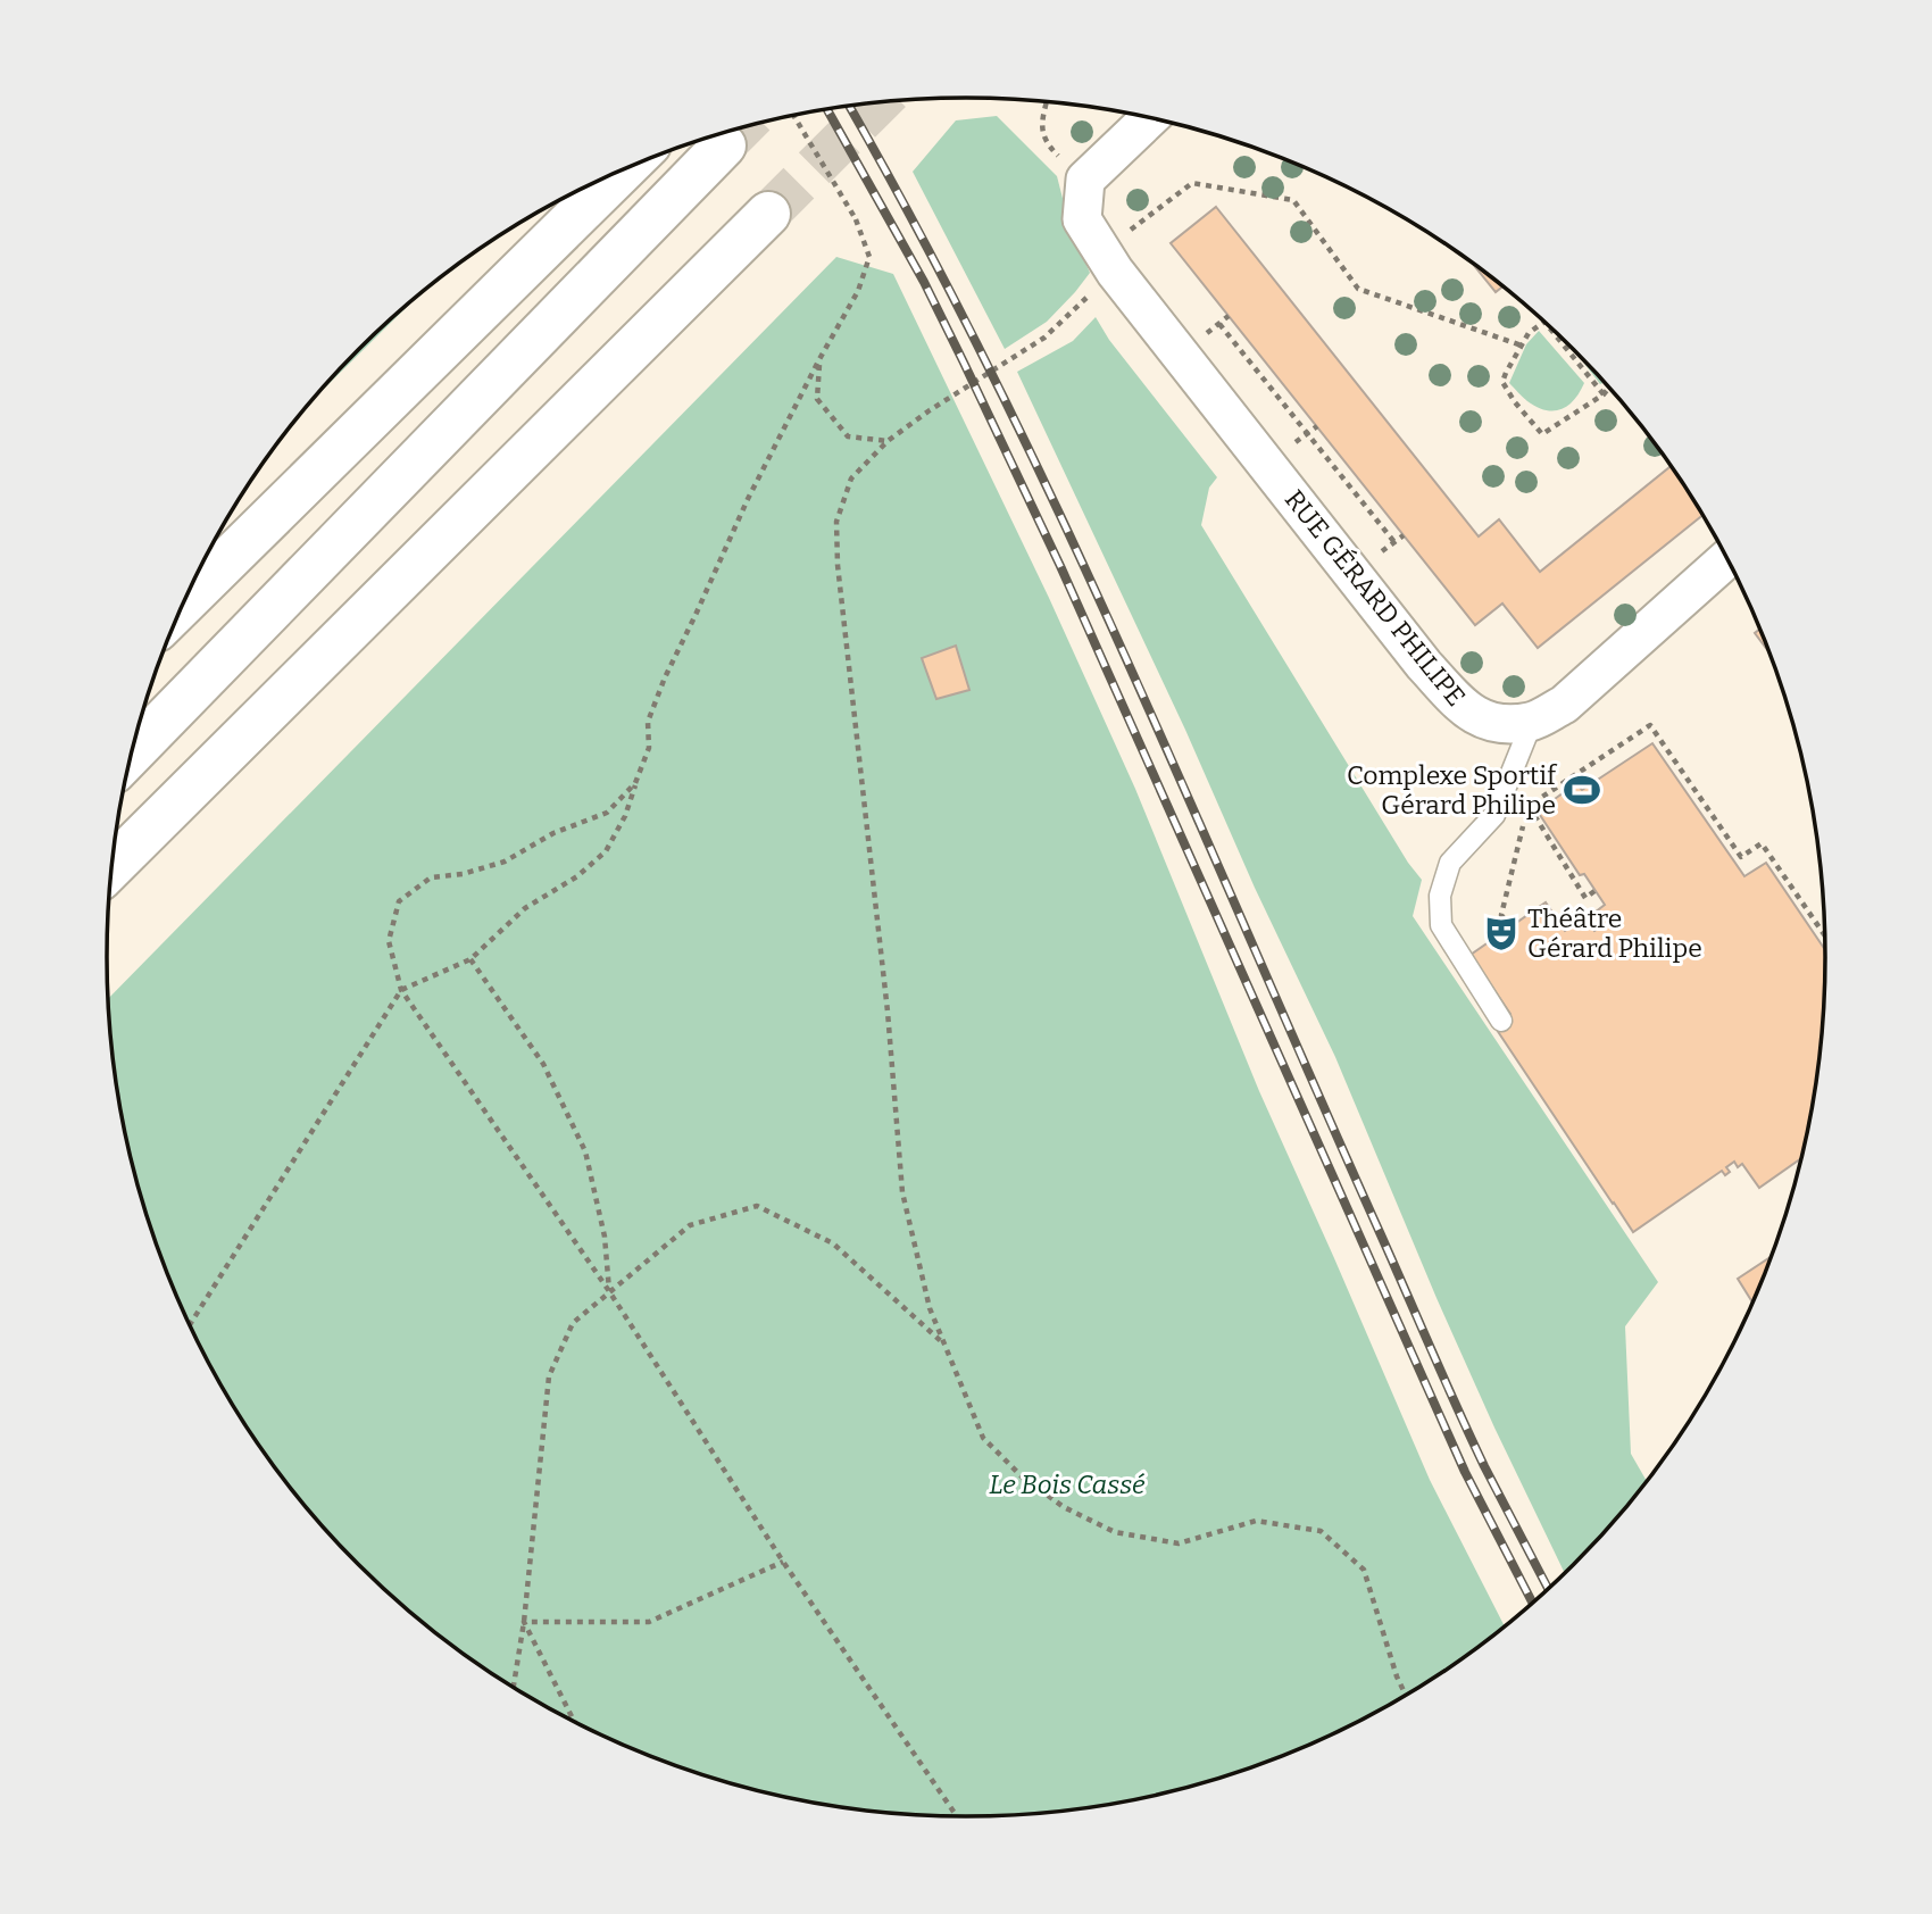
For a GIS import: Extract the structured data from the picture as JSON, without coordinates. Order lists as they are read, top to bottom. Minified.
{"streets":{"street":["RUE GÉRARD PHILIPE"]},"parks":["Le Bois Cassé"],"places":{"sports":["Complexe Sportif Gérard Philipe"],"theatre":["Théâtre Gérard Philipe"]}}
